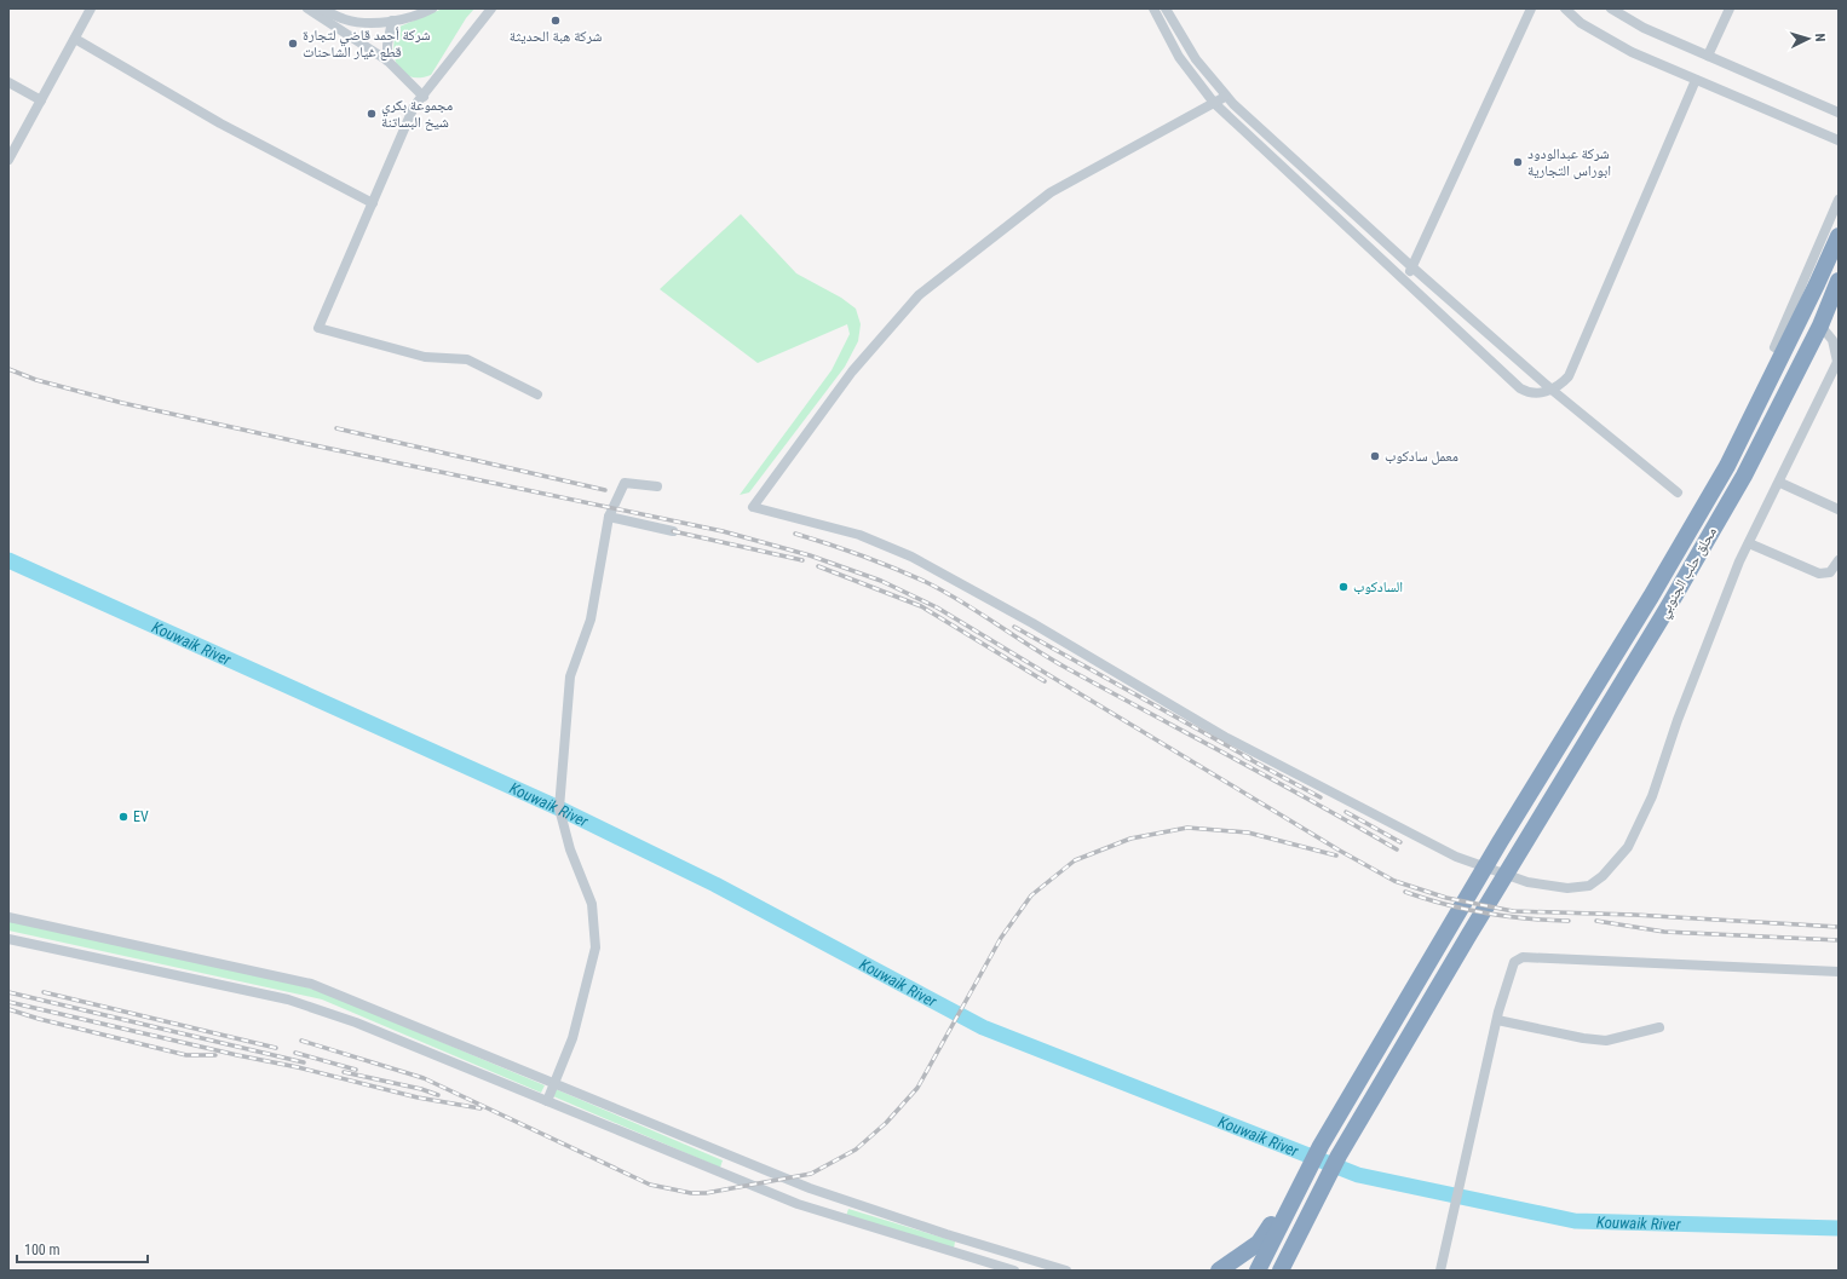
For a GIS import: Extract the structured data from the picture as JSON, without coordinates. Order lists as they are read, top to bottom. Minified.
{"streets":{"highway":["محلق حلب الجنوبي"]},"water":["Kouwaik River"],"places":["شركة هبة الحديثة","شركة أحمد قاضي لتجارة قطع غيار الشاحنات","مجموعة بكري شيخ البساتنة","شركة عبدالودود ابوراس التجارية","معمل سادكوب","السادكوب","EV"],"scale_bar":"100 m","north":"right"}
